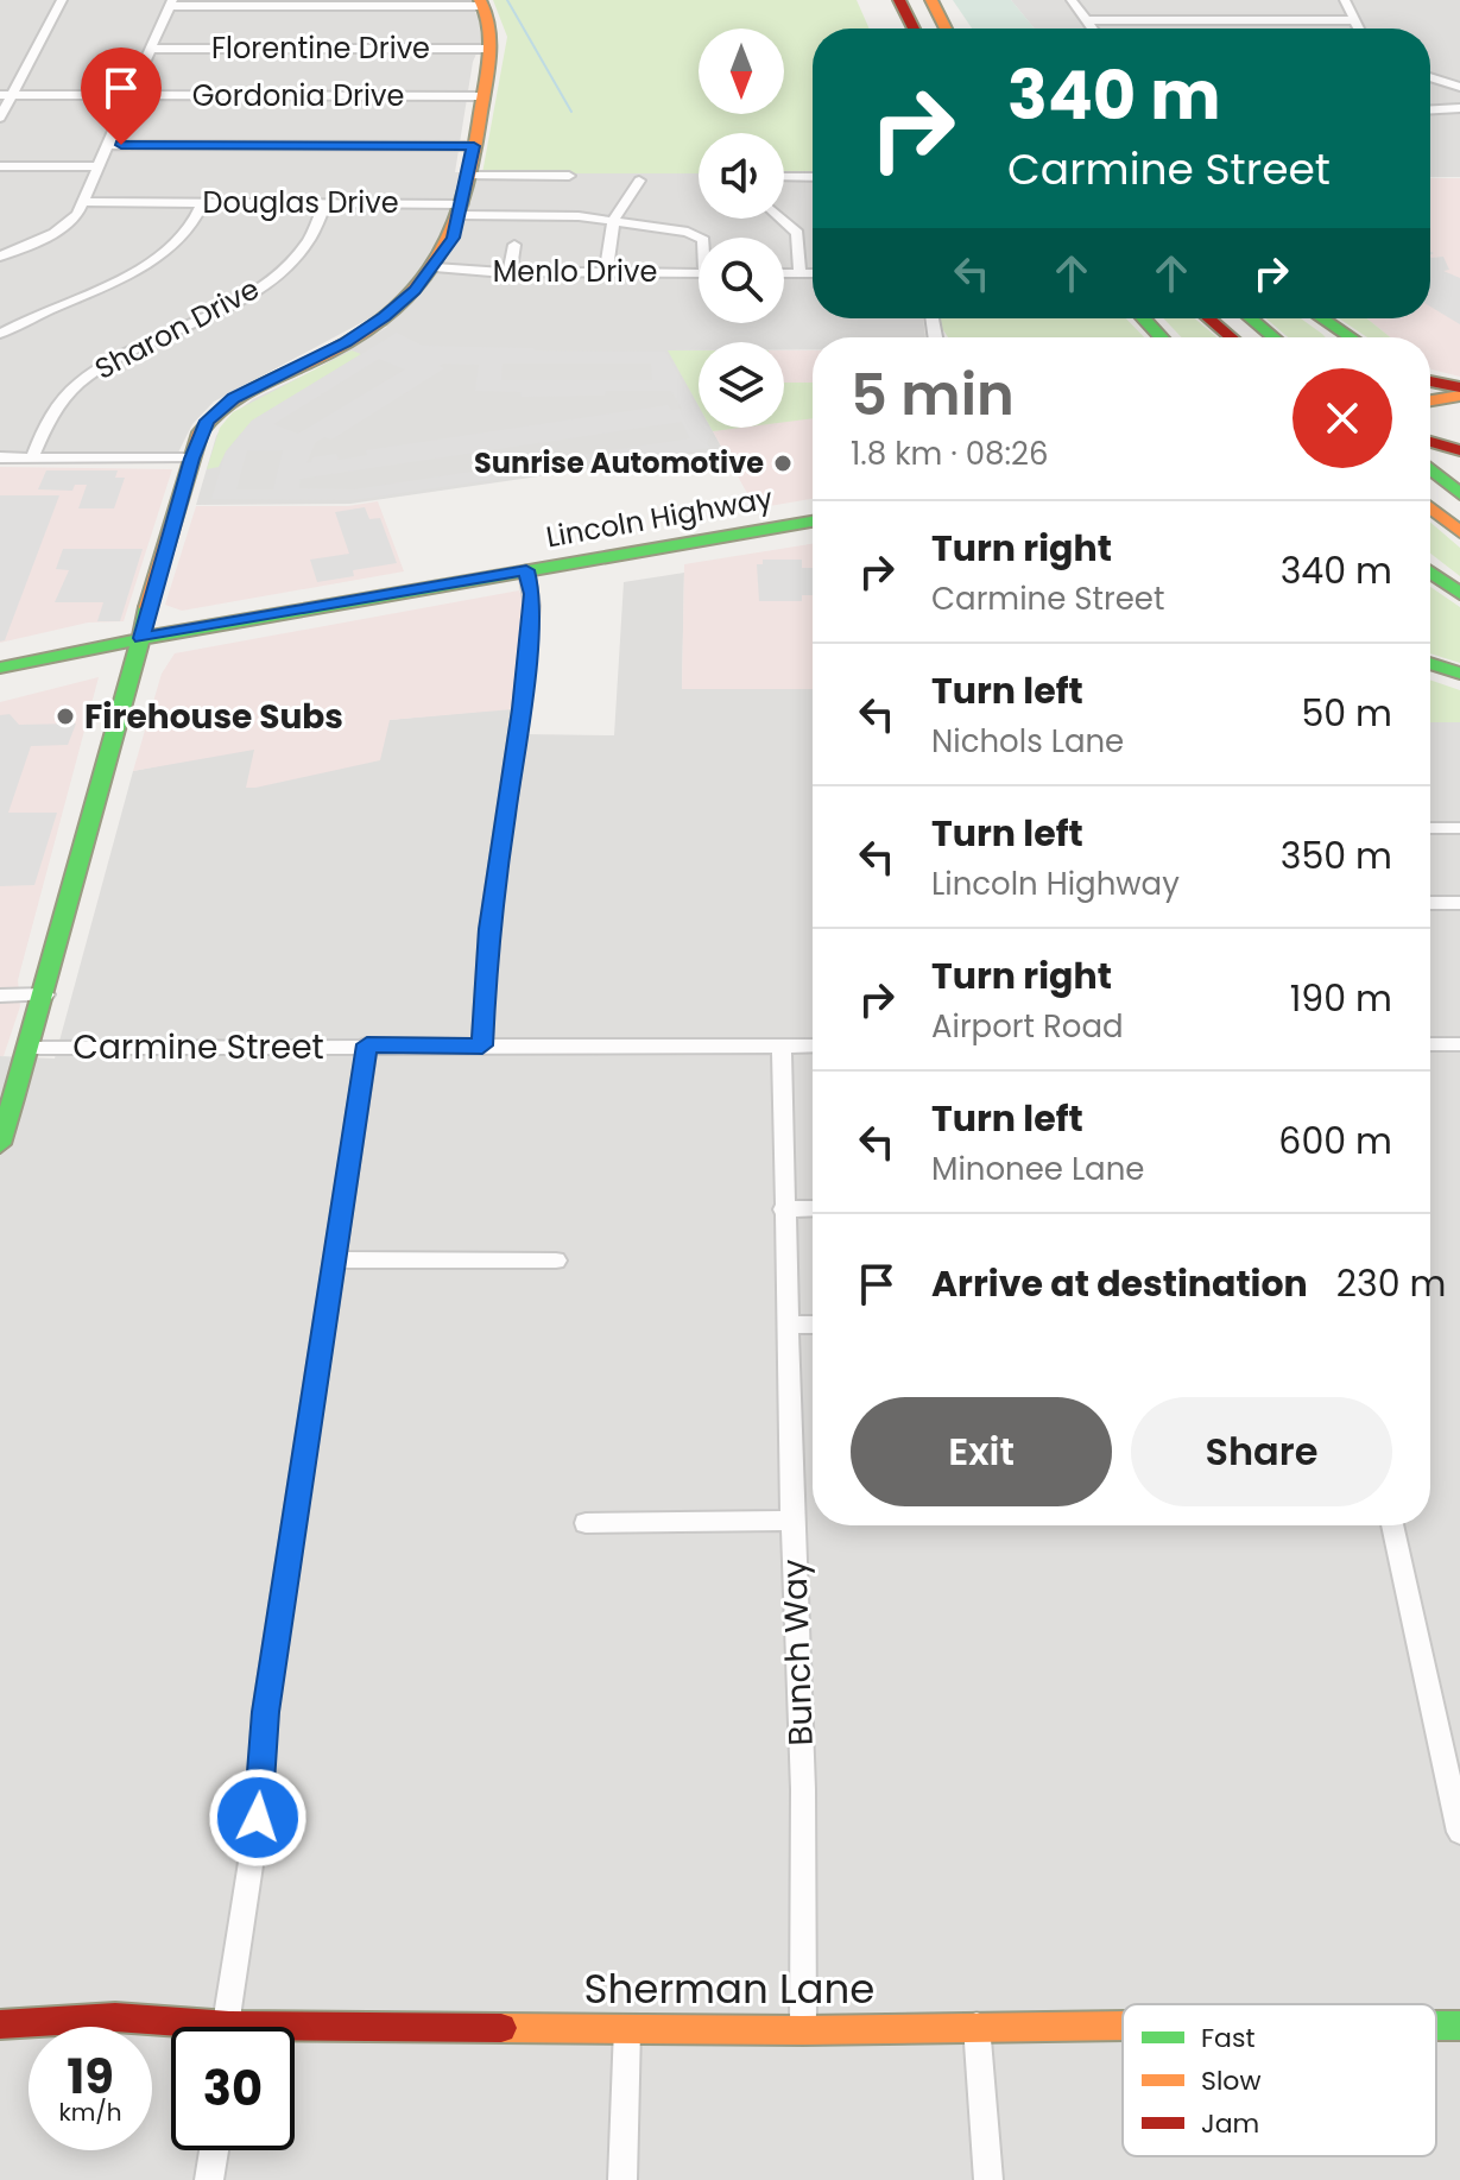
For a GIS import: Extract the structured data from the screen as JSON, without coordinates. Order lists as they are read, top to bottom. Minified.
{"streets":{"main road":["Lincoln Highway","Sherman Lane"],"street":["Florentine Drive","Gordonia Drive","Douglas Drive","Menlo Drive","Sharon Drive","Carmine Street","Bunch Way"]},"crossings":[["Douglas Drive","Sharon Drive"],["Carmine Street","Bunch Way"],["Bunch Way","Sherman Lane"]],"places":["Sunrise Automotive","Firehouse Subs"],"legend":["Fast","Slow","Jam"],"north":"bottom","page":{"turn":["340 m","Carmine Street"],"heading":["5 min","1.8 km · 08:26"],"list":[{"name":"Turn right","note":"Carmine Street","value":"340 m"},{"name":"Turn left","note":"Nichols Lane","value":"50 m"},{"name":"Turn left","note":"Lincoln Highway","value":"350 m"},{"name":"Turn right","note":"Airport Road","value":"190 m"},{"name":"Turn left","note":"Minonee Lane","value":"600 m"},{"name":"Arrive at destination","value":"230 m"}],"buttons":["Exit","Share"],"speed":"19 km/h","limit":"30"}}
